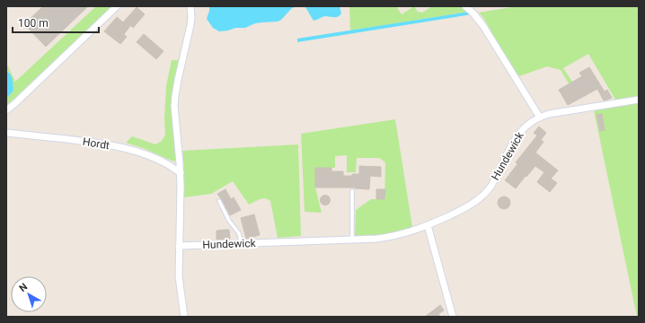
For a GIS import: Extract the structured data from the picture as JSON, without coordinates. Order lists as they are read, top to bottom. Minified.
{"streets":{"street":["Hordt","Hundewick"]},"scale_bar":"100 m","north":"top left"}
